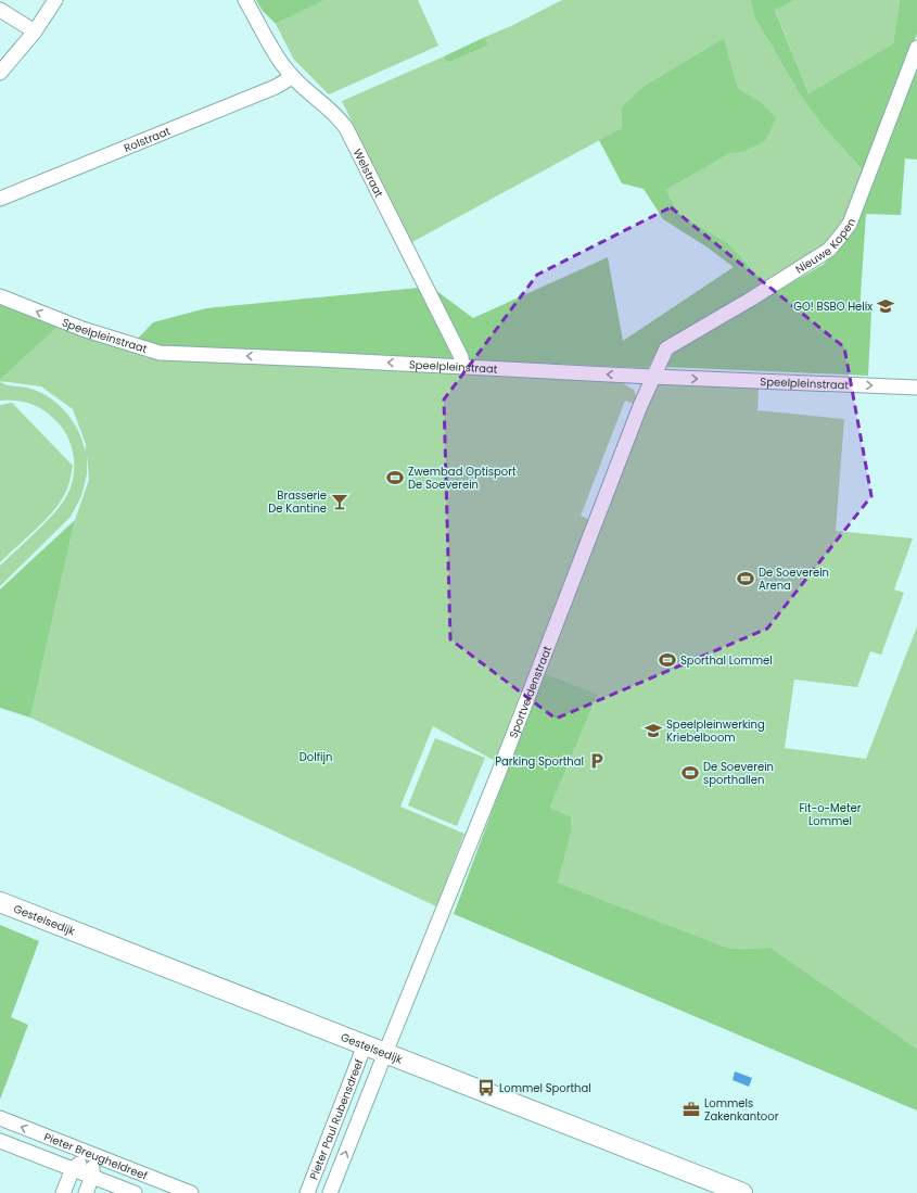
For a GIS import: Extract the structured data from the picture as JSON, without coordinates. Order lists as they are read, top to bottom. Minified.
{"streets":{"main road":["Gestelsedijk"],"street":["Rolstraat","Welstraat","Nieuwe Kopen","Speelpleinstraat","Sportveldenstraat","Pieter Paul Rubensdreef","Pieter Breugheldreef"]},"crossings":[["Rolstraat","Welstraat"],["Welstraat","Speelpleinstraat"],["Nieuwe Kopen","Speelpleinstraat"],["Nieuwe Kopen","Sportveldenstraat"],["Speelpleinstraat","Sportveldenstraat"],["Sportveldenstraat","Gestelsedijk"],["Sportveldenstraat","Pieter Paul Rubensdreef"],["Gestelsedijk","Pieter Paul Rubensdreef"]],"parks":["Dolfijn","Fit-o-Meter Lommel"],"places":{"school or university":["GO! BSBO Helix","Speelpleinwerking Kriebelboom"],"sports":["Zwembad Optisport De Soeverein","De Soeverein Arena","Sporthal Lommel","De Soeverein sporthallen"],"bar":["Brasserie De Kantine"],"parking":["Parking Sporthal"],"bus stop":["Lommel Sporthal"],"office":["Lommels Zakenkantoor"]}}
